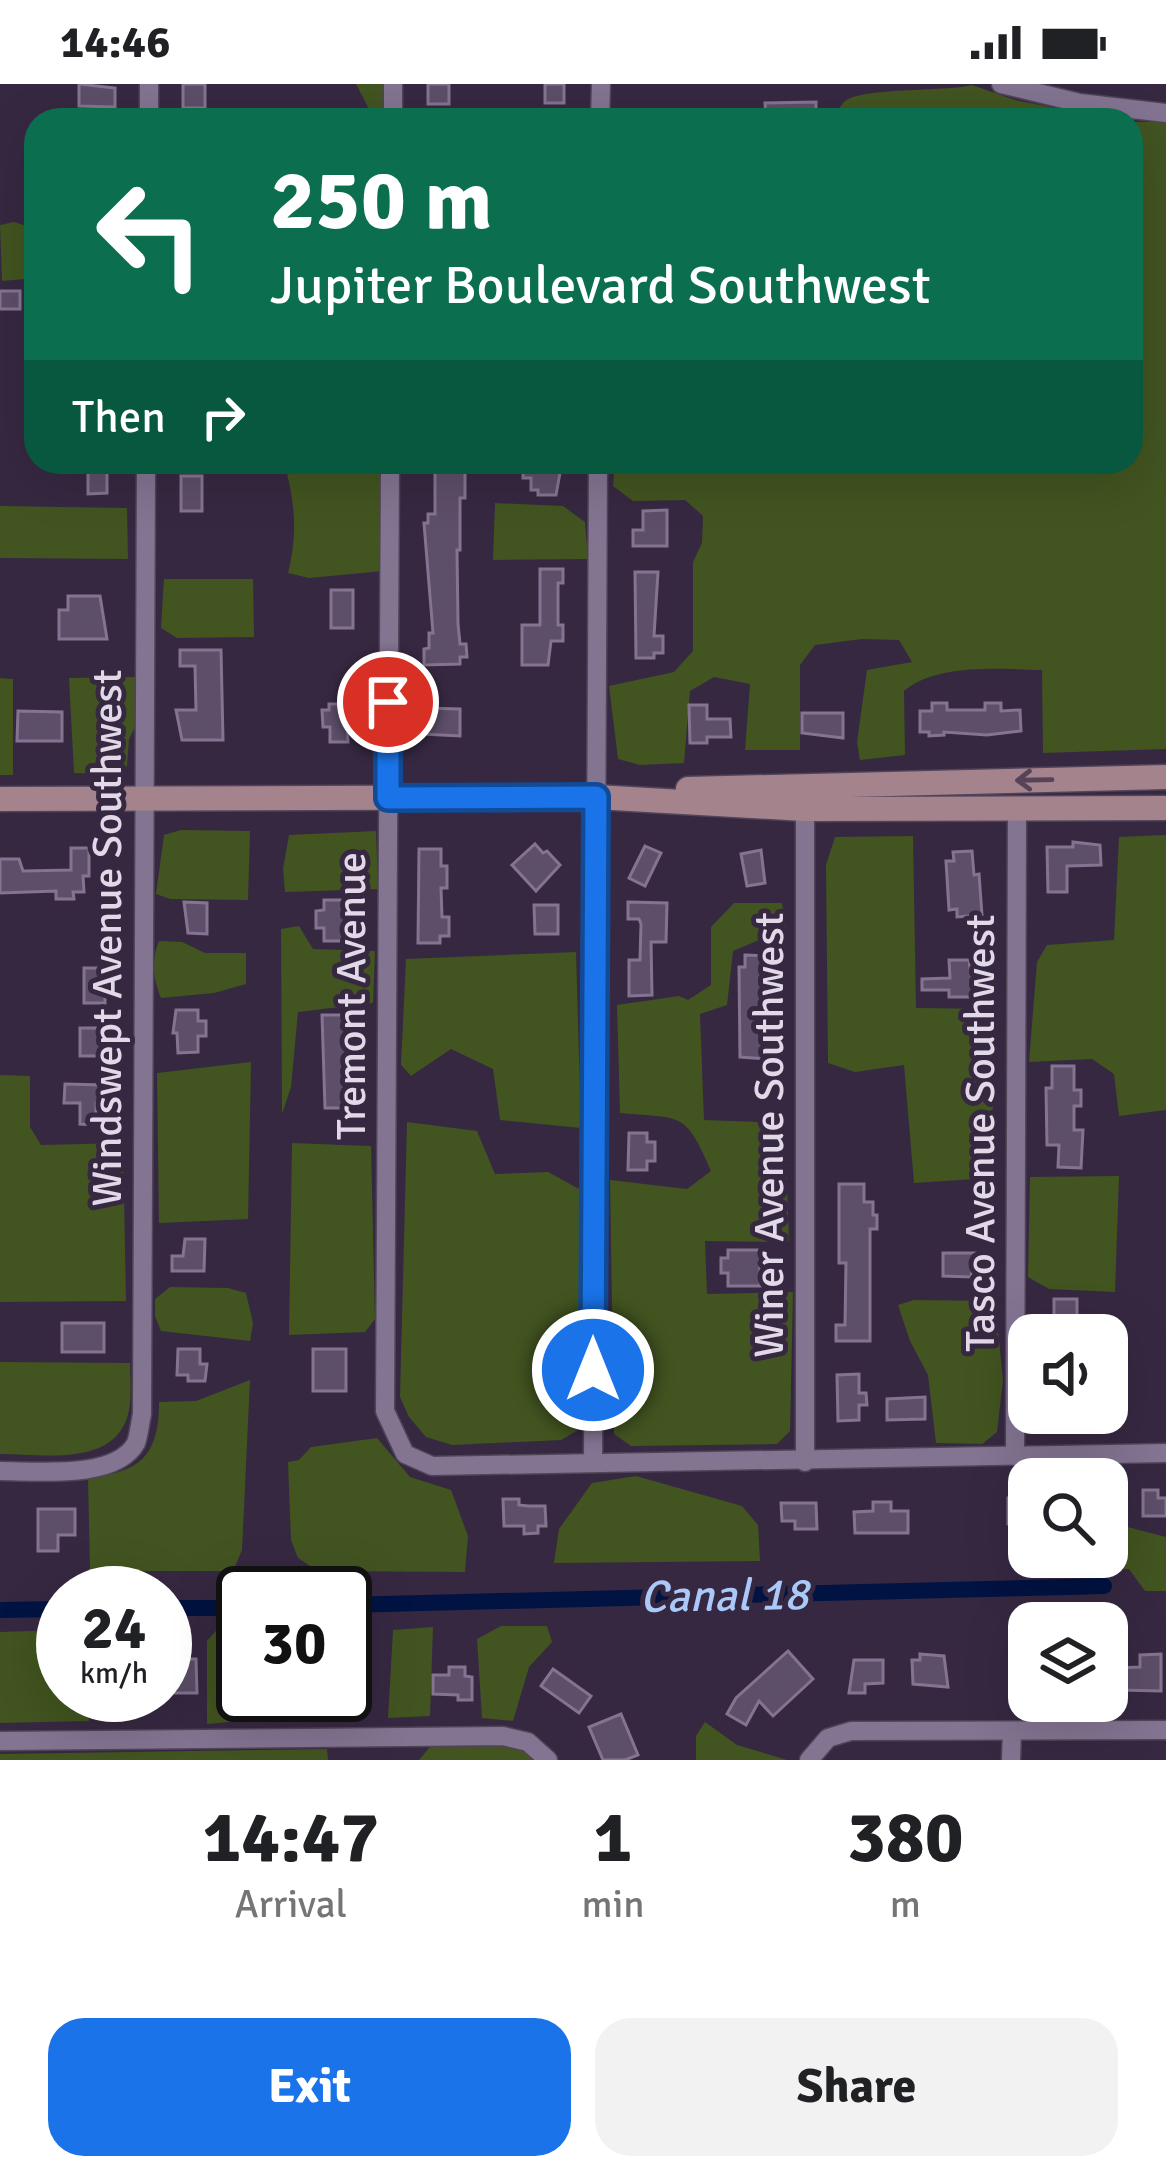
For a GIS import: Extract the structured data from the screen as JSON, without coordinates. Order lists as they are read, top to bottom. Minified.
{"streets":{"street":["Windswept Avenue Southwest","Tremont Avenue","Tasco Avenue Southwest","Winer Avenue Southwest"]},"water":["Canal 18"],"page":{"status":"14:46","turn":["250 m","Jupiter Boulevard Southwest"],"then":"Then","speed":"24 km/h","limit":"30","eta":["14:47","Arrival","1","min","380","m"],"buttons":["Exit","Share"]}}
